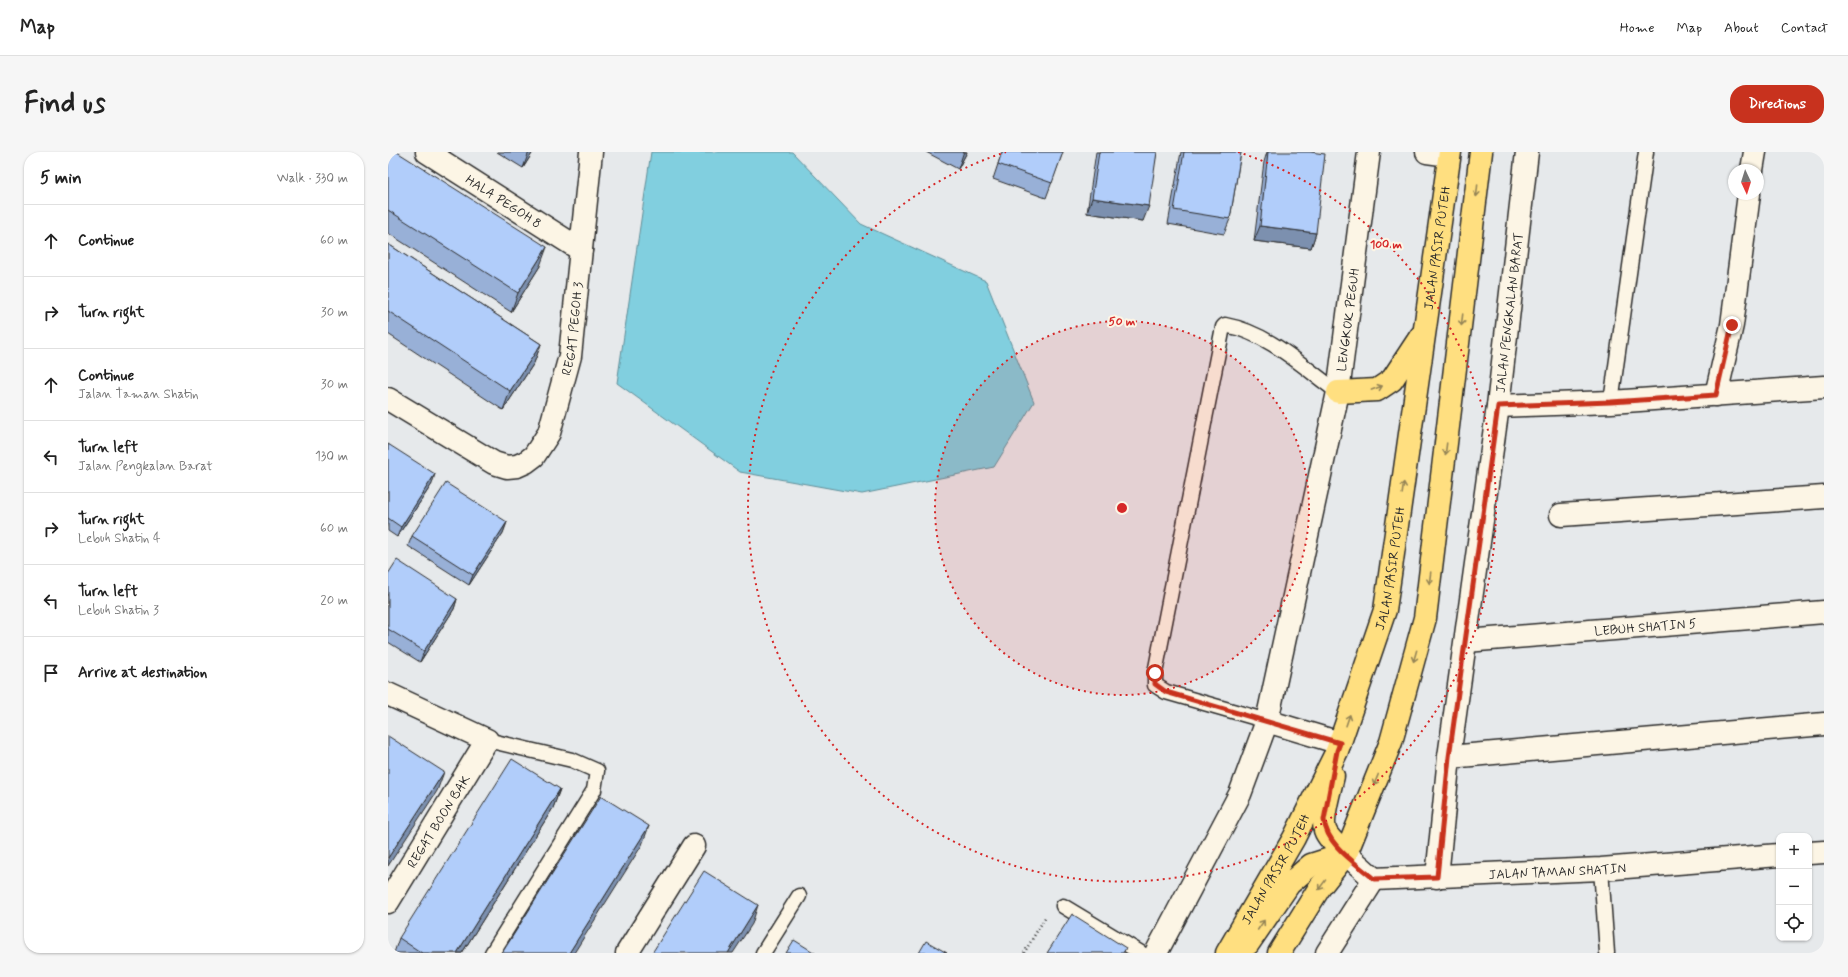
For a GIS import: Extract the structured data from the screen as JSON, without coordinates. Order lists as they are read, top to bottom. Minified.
{"streets":{"main road":["JALAN PASIR PUTEH"],"street":["HALA PEGOH 8","JALAN PENGKALAN BARAT","LENGKOK PEGUH","REGAT PEGOH 3","LEBUH SHATIN 5","REGAT BOON BAK","JALAN TAMAN SHATIN"]},"crossings":[["HALA PEGOH 8","REGAT PEGOH 3"],["JALAN PENGKALAN BARAT","LEBUH SHATIN 5"],["JALAN PENGKALAN BARAT","JALAN TAMAN SHATIN"]],"north":"bottom","page":{"header":"Map","nav":["Home","Map","About","Contact"],"buttons":"Directions","title":"Find us","heading":["5 min","Walk · 330 m"],"list":[["Continue","60 m"],["Turn right","30 m"],["Continue","Jalan Taman Shatin","30 m"],["Turn left","Jalan Pengkalan Barat","130 m"],["Turn right","Lebuh Shatin 4","60 m"],["Turn left","Lebuh Shatin 3","20 m"],"Arrive at destination"],"map_buttons":["+","−"]},"rings":["100 m","50 m"]}
